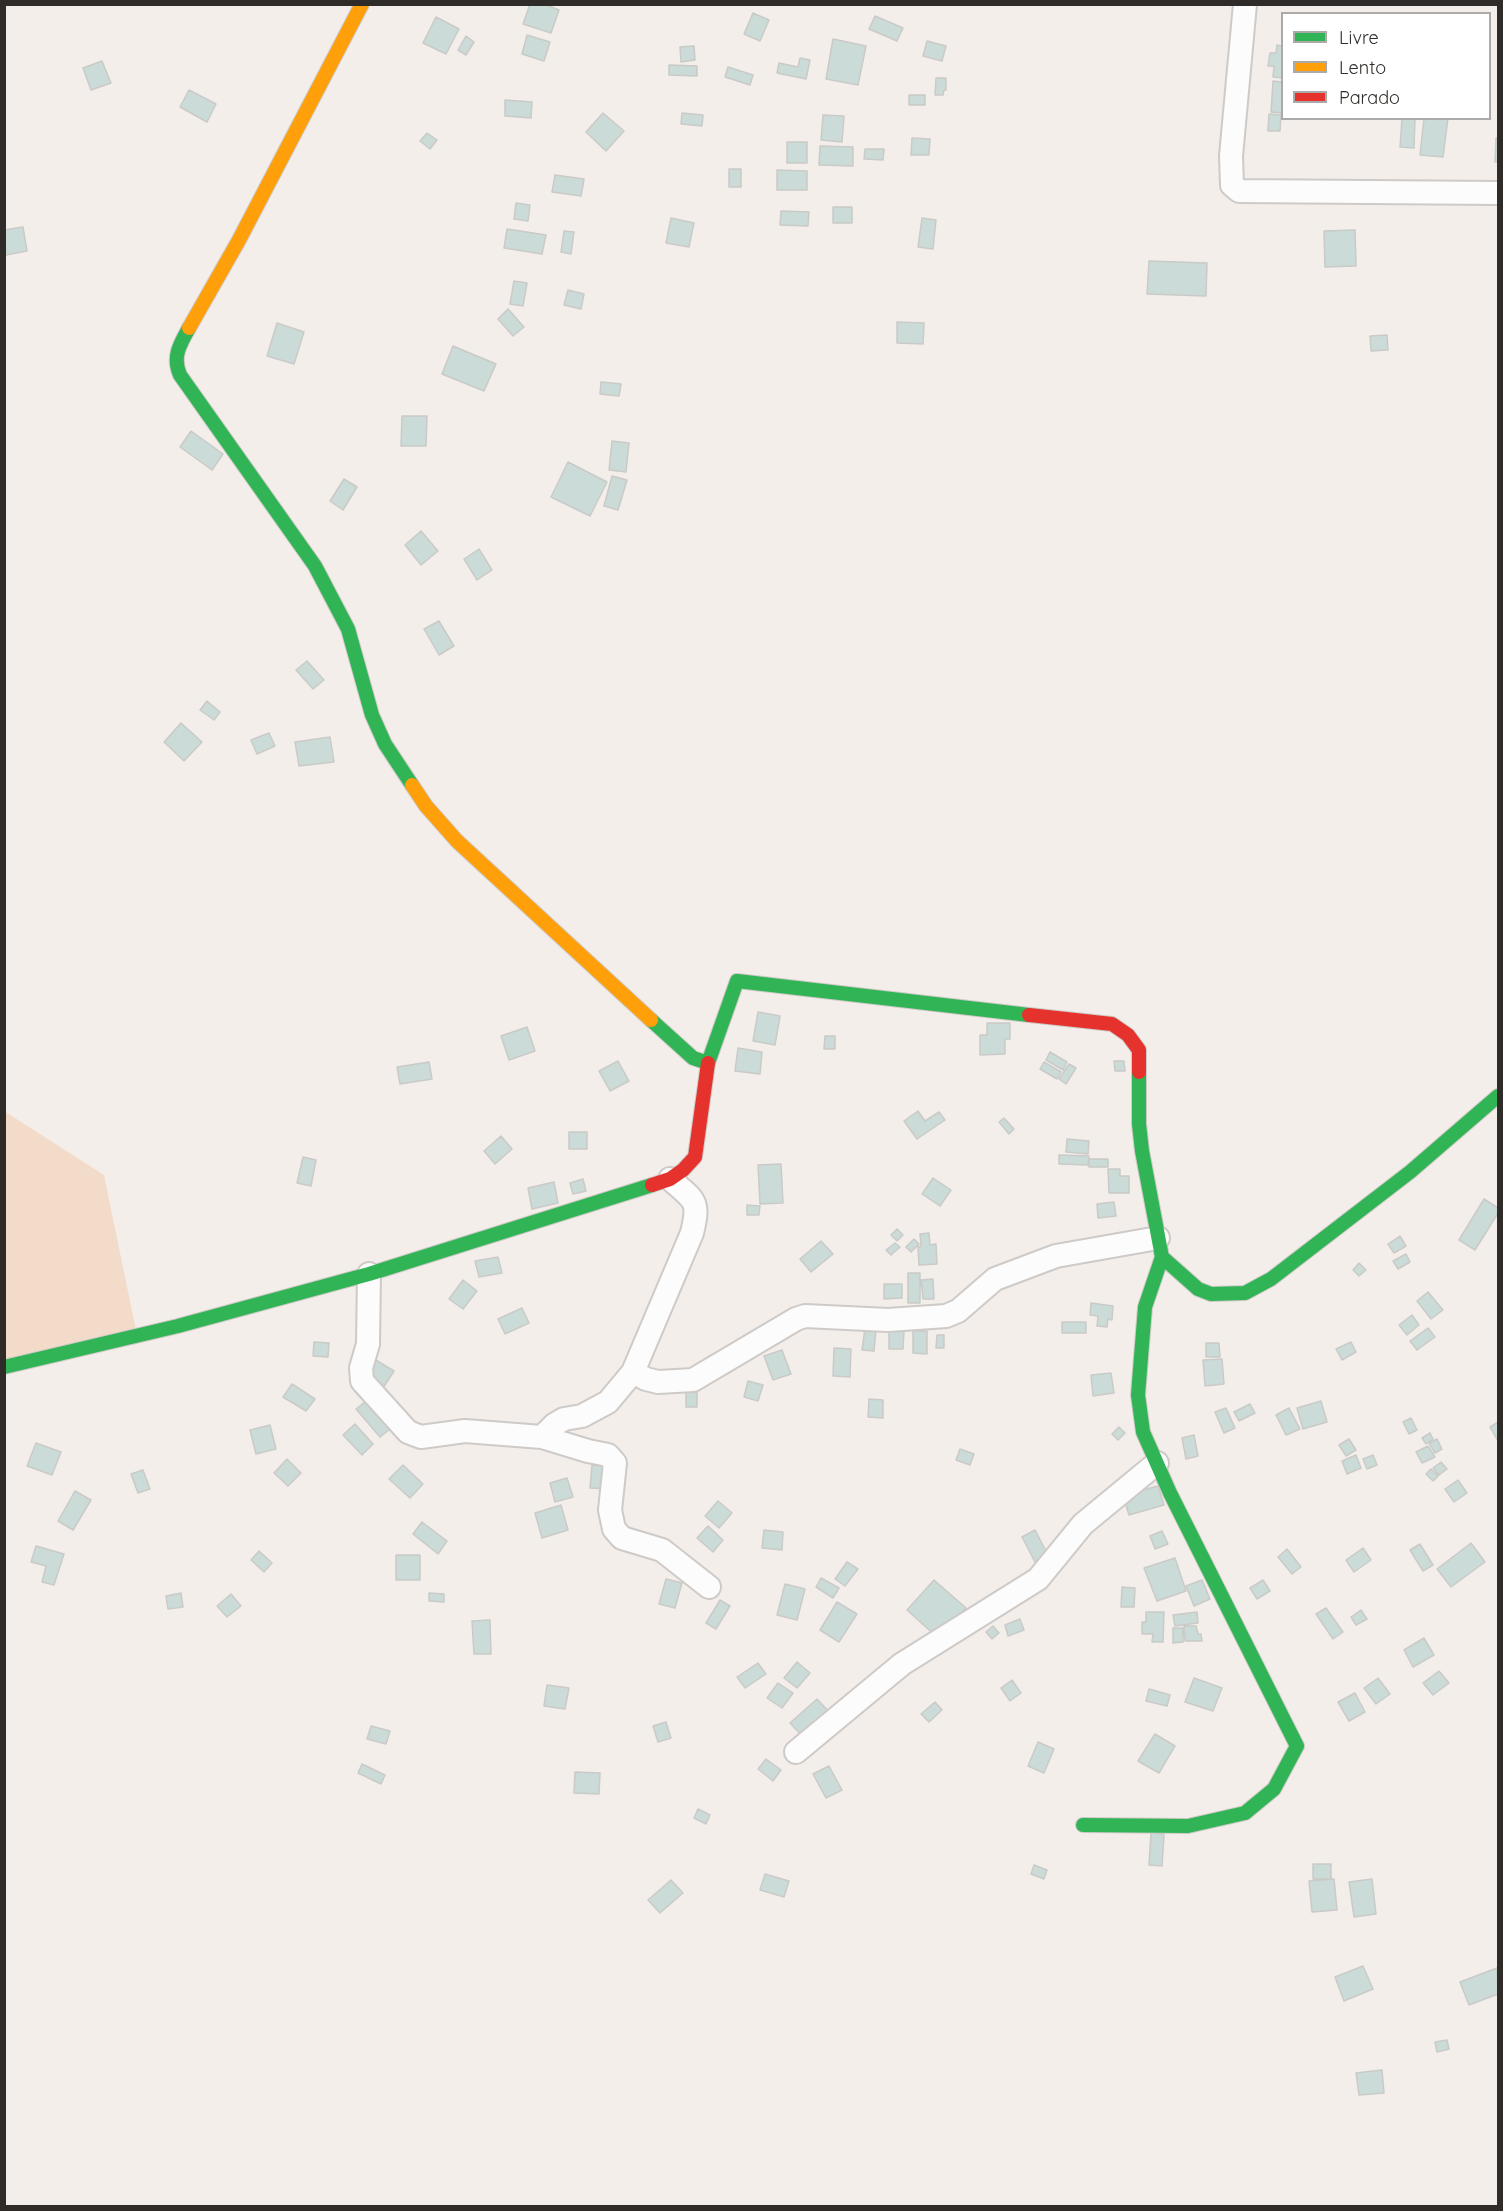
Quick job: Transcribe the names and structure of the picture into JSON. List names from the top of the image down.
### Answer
{
  "legend": ["Livre", "Lento", "Parado"]
}
